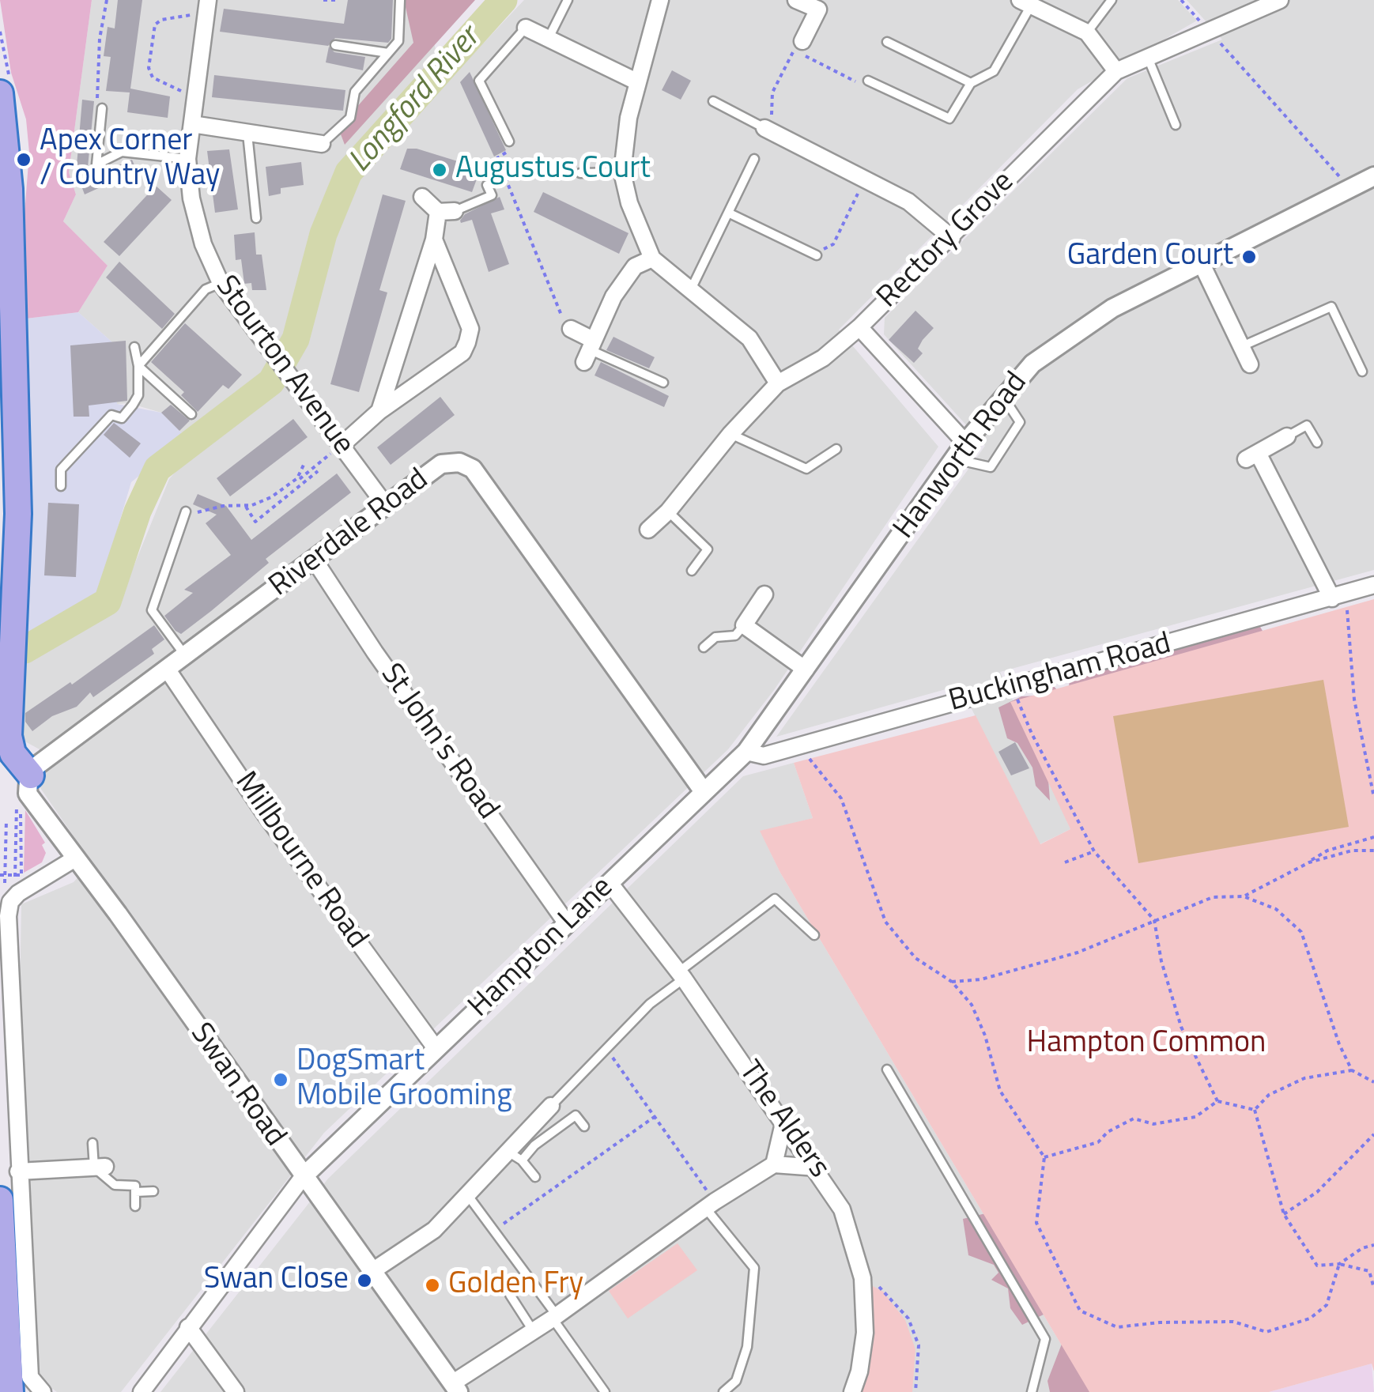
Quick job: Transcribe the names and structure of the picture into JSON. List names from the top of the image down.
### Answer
{
  "streets": {
    "street": [
      "Rectory Grove",
      "Stourton Avenue",
      "Hanworth Road",
      "Riverdale Road",
      "Buckingham Road",
      "St John's Road",
      "Millbourne Road",
      "Hampton Lane",
      "Swan Road",
      "The Alders"
    ]
  },
  "crossings": [
    ["Stourton Avenue", "Riverdale Road"],
    ["Hanworth Road", "Buckingham Road"],
    ["Hanworth Road", "Hampton Lane"],
    ["Riverdale Road", "St John's Road"],
    ["Riverdale Road", "Millbourne Road"],
    ["Riverdale Road", "Hampton Lane"],
    ["Riverdale Road", "Swan Road"],
    ["Buckingham Road", "Hampton Lane"],
    ["St John's Road", "Hampton Lane"],
    ["Millbourne Road", "Hampton Lane"],
    ["Hampton Lane", "Swan Road"],
    ["Hampton Lane", "The Alders"]
  ],
  "water": ["Longford River"],
  "parks": ["Hampton Common"],
  "places": [
    "Apex Corner / Country Way",
    "Augustus Court",
    "Garden Court",
    "DogSmart Mobile Grooming",
    "Swan Close",
    "Golden Fry"
  ]
}
